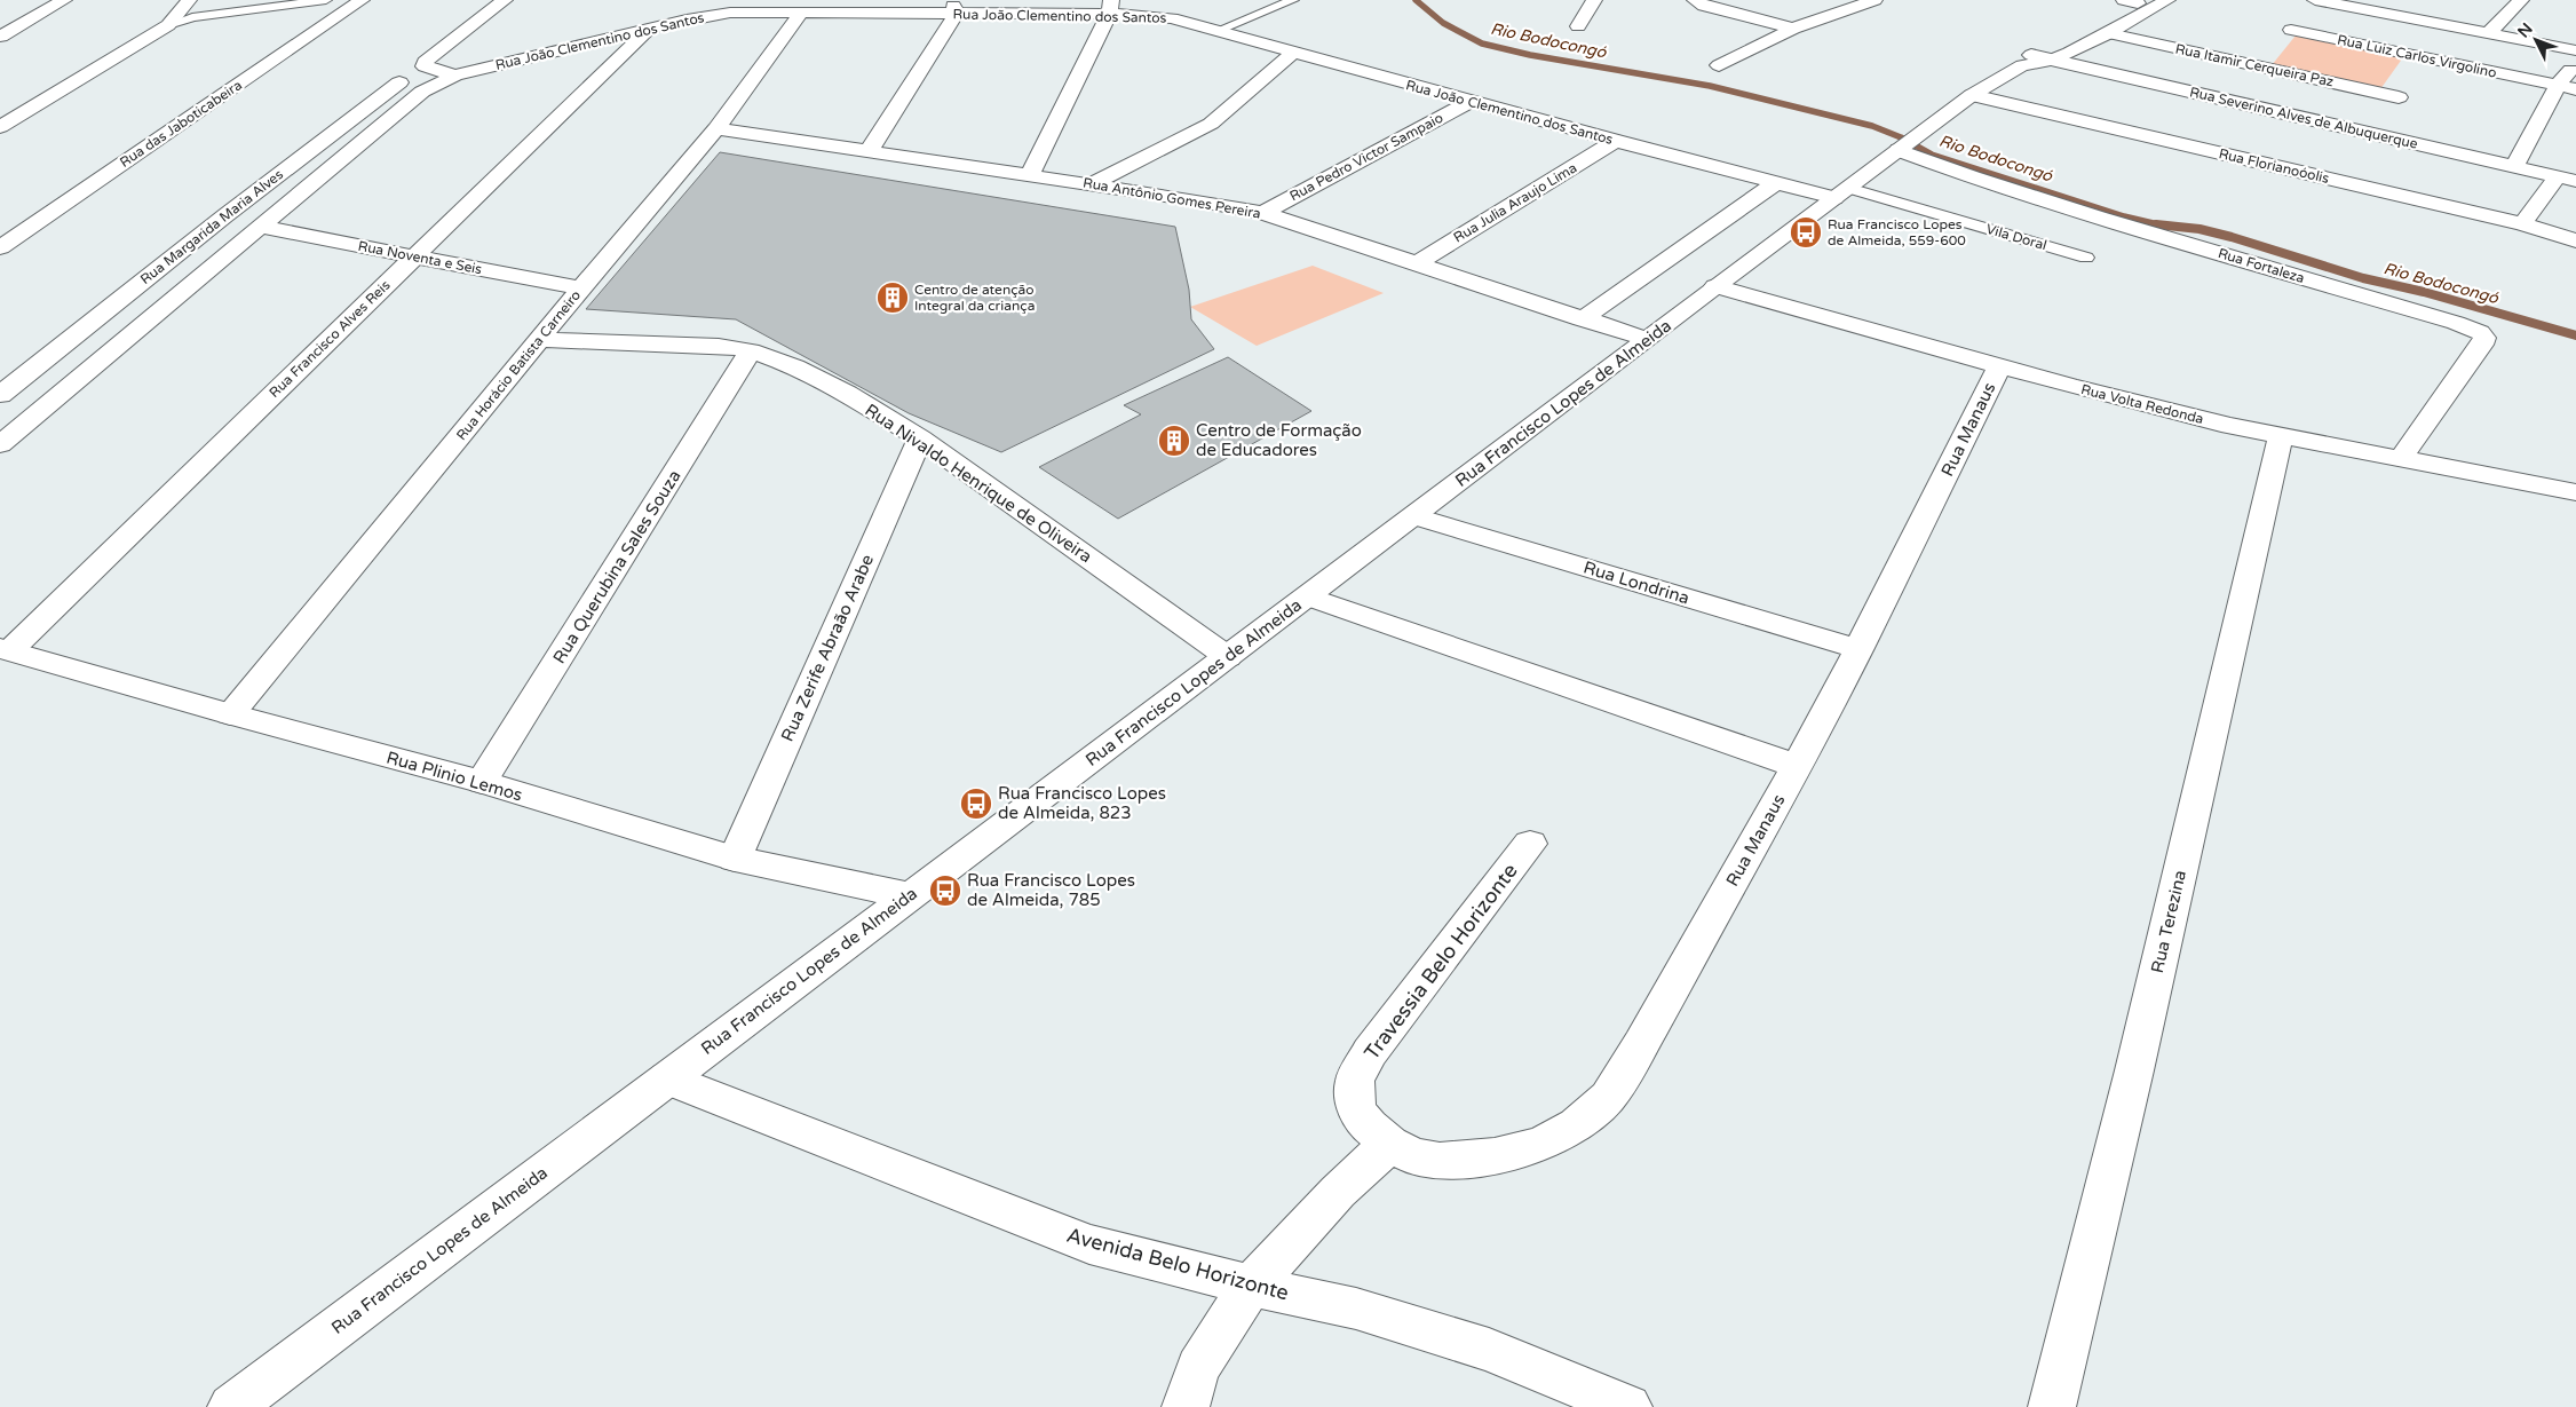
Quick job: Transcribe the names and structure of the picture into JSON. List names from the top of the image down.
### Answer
{
  "streets": {
    "street": [
      "Rua João Clementino dos Santos",
      "Rua Luiz Carlos Virgolino",
      "Rua Itamir Cerqueira Paz",
      "Rua Severino Alves de Albuquerque",
      "Rua das Jaboticabeira",
      "Rua Pedro Victor Sampaio",
      "Rua Florianoóolis",
      "Rua Antônio Gomes Pereira",
      "Rua Julia Araujo Lima",
      "Rua Margarida Maria Alves",
      "Rua Noventa e Seis",
      "Rua Fortaleza",
      "Rua Francisco Alves Reis",
      "Rua Horácio Batista Carneiro",
      "Rua Francisco Lopes de Almeida",
      "Rua Volta Redonda",
      "Rua Manaus",
      "Rua Nivaldo Henrique de Oliveira",
      "Rua Querubina Sales Souza",
      "Rua Londrina",
      "Rua Zerife Abraão Arabe",
      "Rua Plinio Lemos",
      "Rua Terezina",
      "Travessia Belo Horizonte",
      "Avenida Belo Horizonte"
    ],
    "lane": ["Vila Doral"]
  },
  "crossings": [
    ["Rua João Clementino dos Santos", "Rua Pedro Victor Sampaio"],
    ["Rua João Clementino dos Santos", "Rua Julia Araujo Lima"],
    ["Rua João Clementino dos Santos", "Rua Margarida Maria Alves"],
    ["Rua João Clementino dos Santos", "Vila Doral"],
    ["Rua João Clementino dos Santos", "Rua Francisco Alves Reis"],
    ["Rua João Clementino dos Santos", "Rua Horácio Batista Carneiro"],
    ["Rua João Clementino dos Santos", "Rua Francisco Lopes de Almeida"],
    ["Rua Severino Alves de Albuquerque", "Rua Francisco Lopes de Almeida"],
    ["Rua Pedro Victor Sampaio", "Rua Antônio Gomes Pereira"],
    ["Rua Florianoóolis", "Rua Francisco Lopes de Almeida"],
    ["Rua Antônio Gomes Pereira", "Rua Julia Araujo Lima"],
    ["Rua Antônio Gomes Pereira", "Rua Horácio Batista Carneiro"],
    ["Rua Antônio Gomes Pereira", "Rua Francisco Lopes de Almeida"],
    ["Rua Margarida Maria Alves", "Rua Noventa e Seis"],
    ["Vila Doral", "Rua Francisco Lopes de Almeida"],
    ["Rua Noventa e Seis", "Rua Francisco Alves Reis"],
    ["Rua Noventa e Seis", "Rua Horácio Batista Carneiro"],
    ["Rua Fortaleza", "Rua Francisco Lopes de Almeida"],
    ["Rua Fortaleza", "Rua Volta Redonda"],
    ["Rua Francisco Alves Reis", "Rua Plinio Lemos"],
    ["Rua Horácio Batista Carneiro", "Rua Nivaldo Henrique de Oliveira"],
    ["Rua Horácio Batista Carneiro", "Rua Plinio Lemos"],
    ["Rua Francisco Lopes de Almeida", "Rua Volta Redonda"],
    ["Rua Francisco Lopes de Almeida", "Rua Nivaldo Henrique de Oliveira"],
    ["Rua Francisco Lopes de Almeida", "Rua Londrina"],
    ["Rua Francisco Lopes de Almeida", "Rua Plinio Lemos"],
    ["Rua Francisco Lopes de Almeida", "Avenida Belo Horizonte"],
    ["Rua Volta Redonda", "Rua Manaus"],
    ["Rua Volta Redonda", "Rua Terezina"],
    ["Rua Manaus", "Rua Londrina"],
    ["Rua Manaus", "Travessia Belo Horizonte"],
    ["Rua Nivaldo Henrique de Oliveira", "Rua Querubina Sales Souza"],
    ["Rua Nivaldo Henrique de Oliveira", "Rua Zerife Abraão Arabe"],
    ["Rua Querubina Sales Souza", "Rua Plinio Lemos"],
    ["Rua Zerife Abraão Arabe", "Rua Plinio Lemos"]
  ],
  "water": ["Rio Bodocongó"],
  "places": {
    "bus stop": ["Rua Francisco Lopes de Almeida, 559-600", "Rua Francisco Lopes de Almeida, 823", "Rua Francisco Lopes de Almeida, 785"],
    "building": ["Centro de atenção Integral da criança", "Centro de Formação de Educadores"]
  },
  "north": "top left"
}
